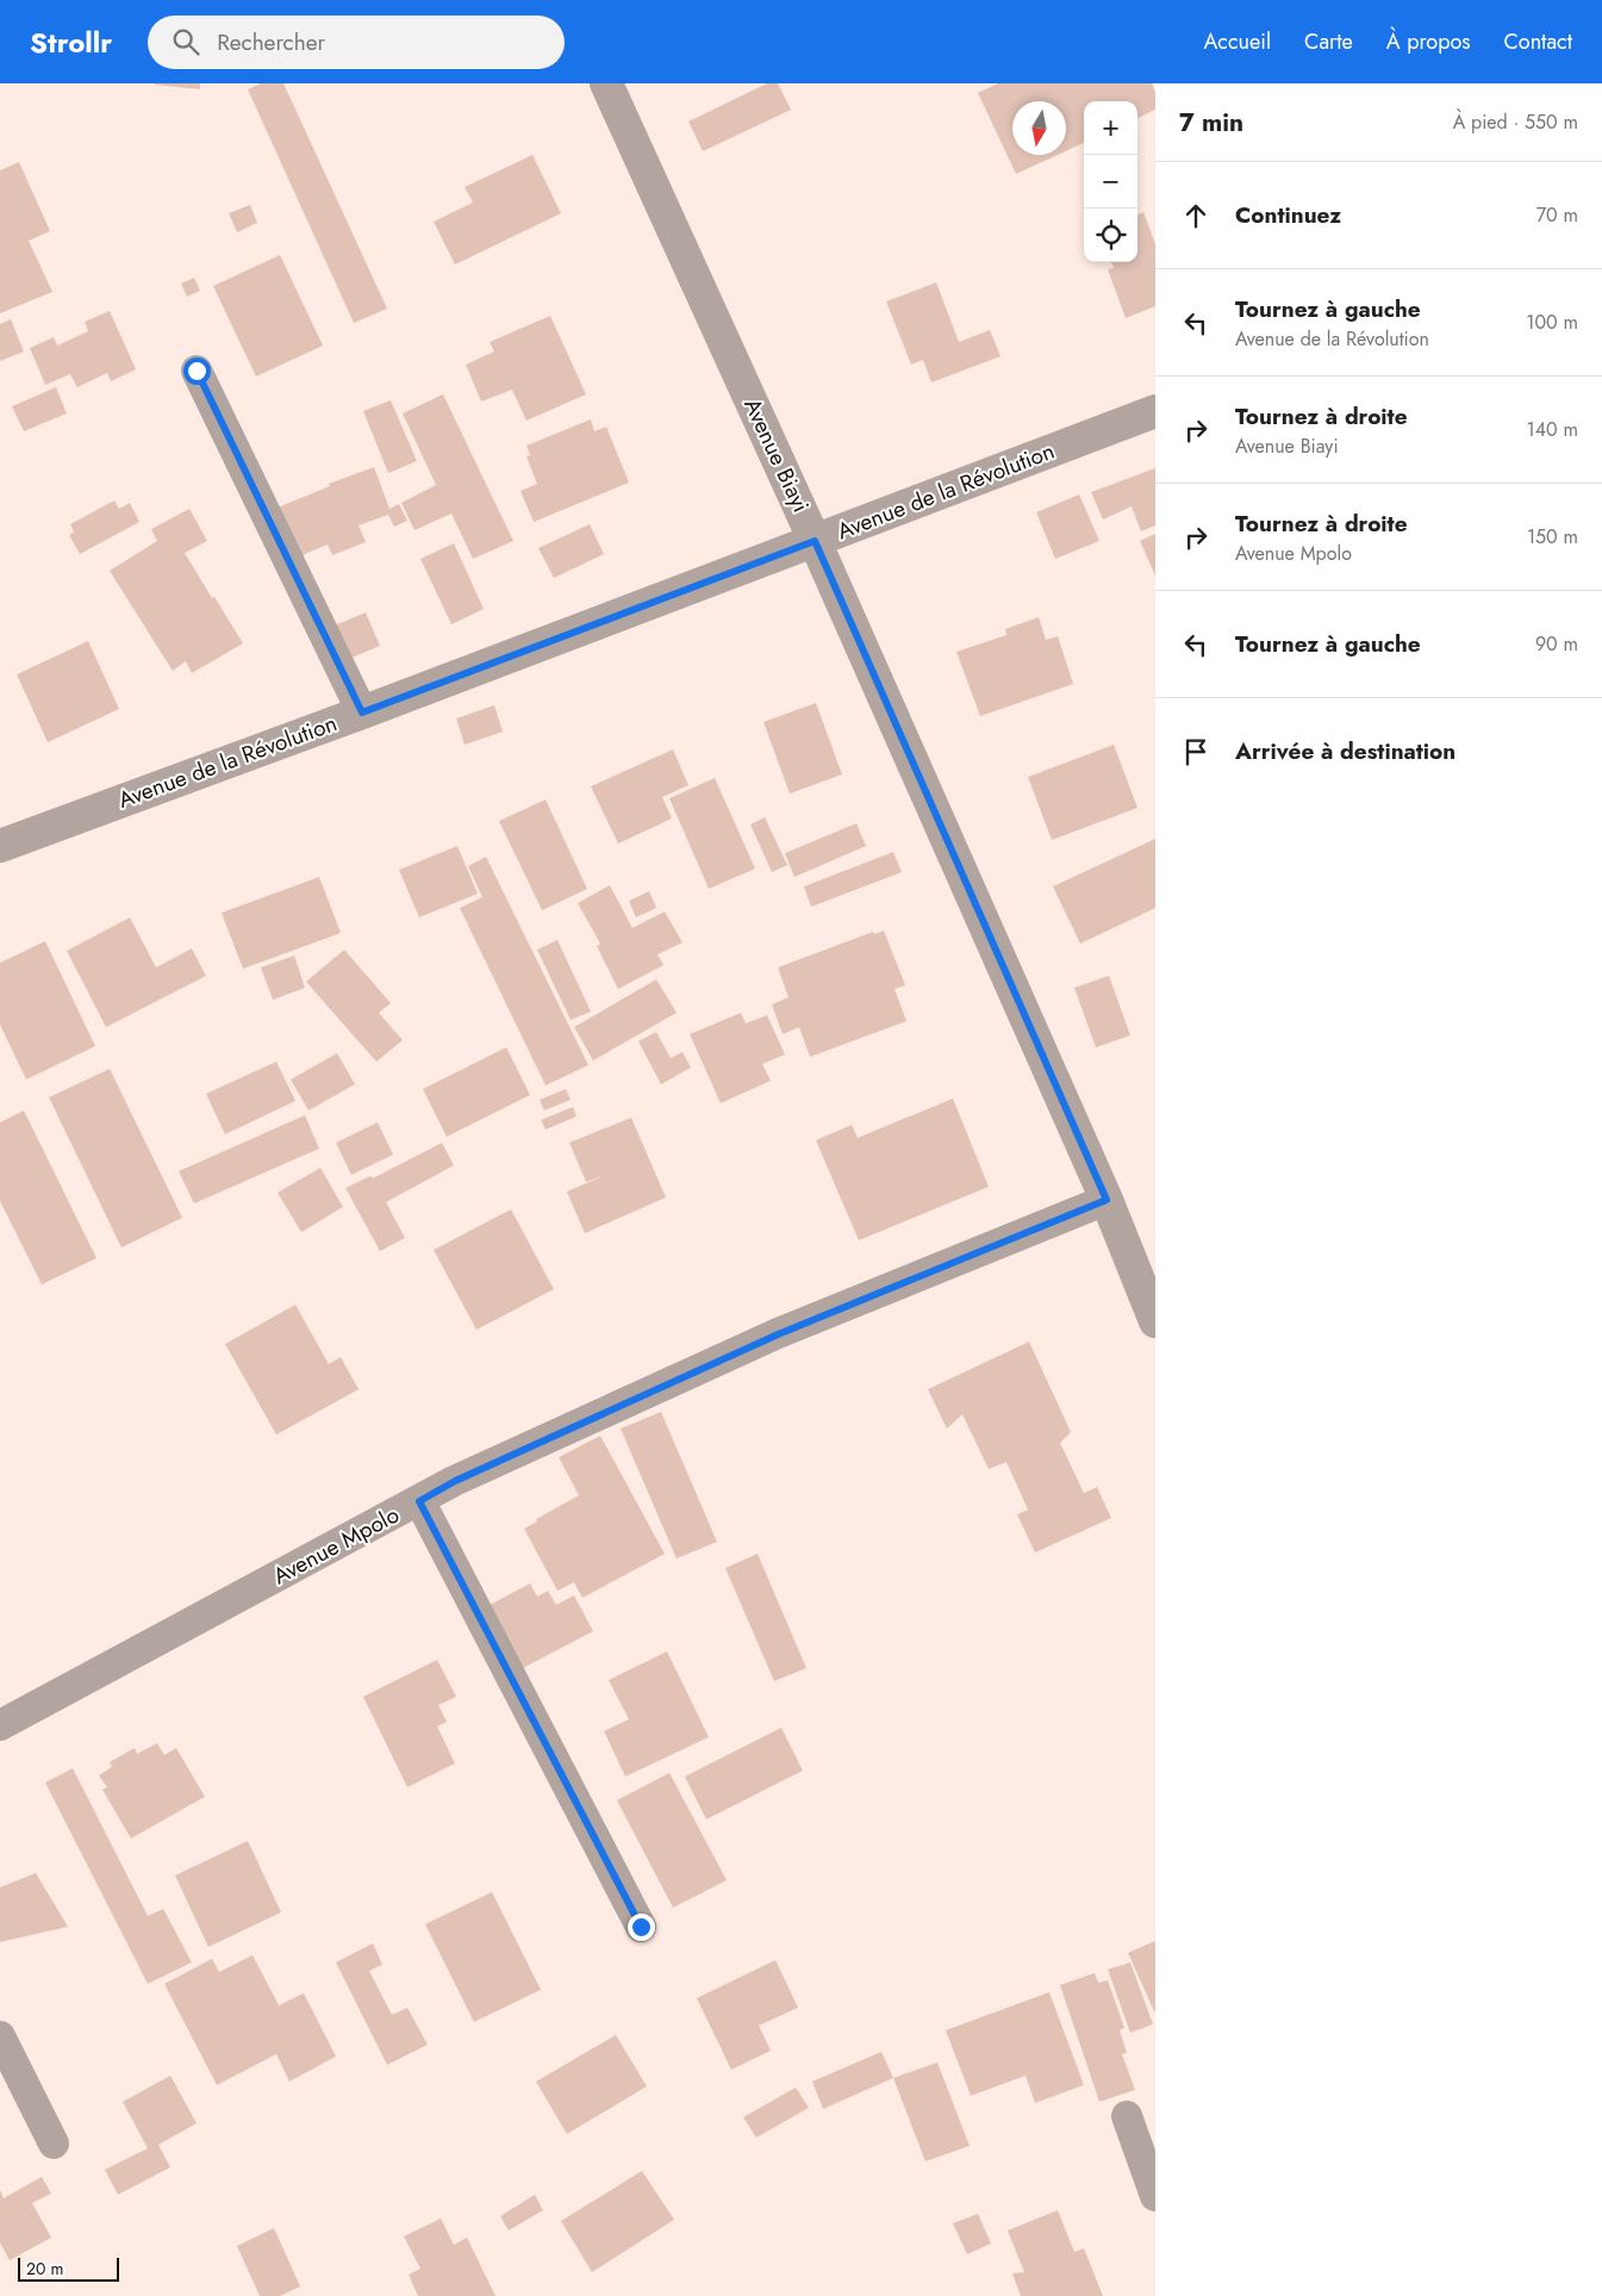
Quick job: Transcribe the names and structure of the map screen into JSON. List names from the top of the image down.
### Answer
{
  "streets": {
    "street": ["Avenue Biayi", "Avenue de la Révolution", "Avenue Mpolo"]
  },
  "crossings": [
    ["Avenue Biayi", "Avenue de la Révolution"],
    ["Avenue Biayi", "Avenue Mpolo"]
  ],
  "scale_bar": "20 m",
  "north": "bottom",
  "page": {
    "header": "Strollr",
    "search": "Rechercher",
    "nav": [
      "Accueil",
      "Carte",
      "À propos",
      "Contact"
    ],
    "heading": ["7 min", "À pied · 550 m"],
    "map_buttons": ["+", "−"],
    "list": [
      ["Continuez", "70 m"],
      ["Tournez à gauche", "Avenue de la Révolution", "100 m"],
      ["Tournez à droite", "Avenue Biayi", "140 m"],
      ["Tournez à droite", "Avenue Mpolo", "150 m"],
      ["Tournez à gauche", "90 m"],
      "Arrivée à destination"
    ],
    "scale": "20 m"
  }
}
